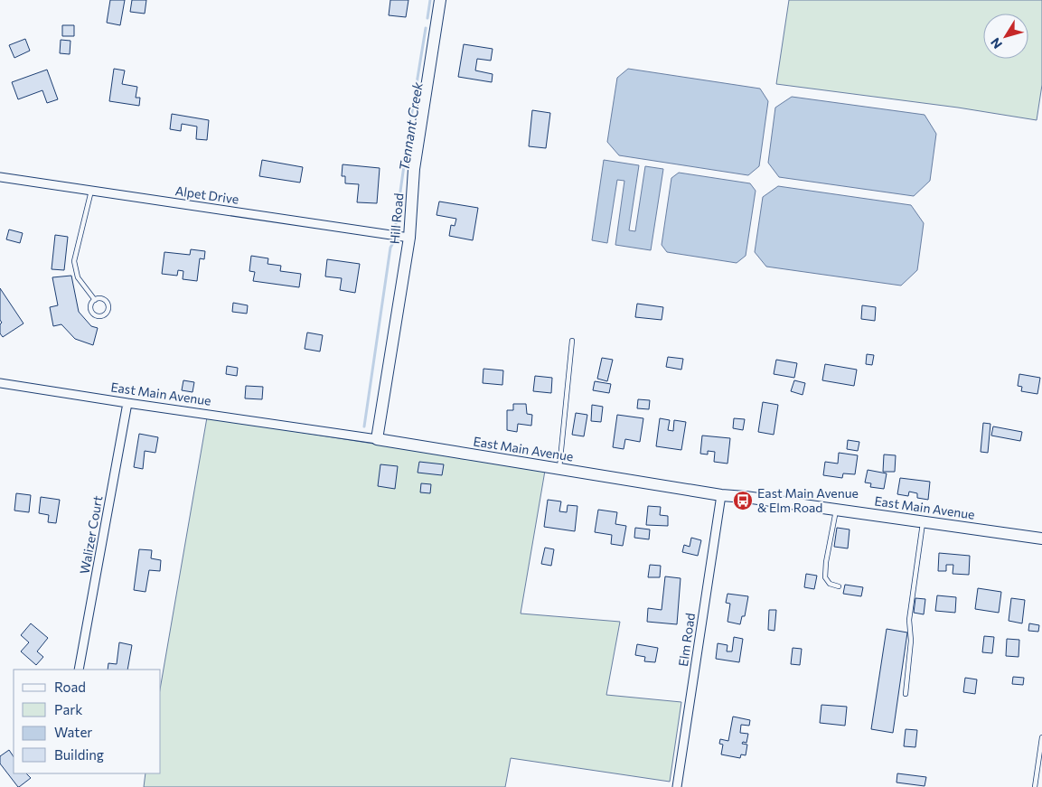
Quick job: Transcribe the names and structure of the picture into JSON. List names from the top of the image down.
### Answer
{
  "streets": {
    "street": [
      "Alpet Drive",
      "Hill Road",
      "East Main Avenue",
      "Walizer Court",
      "Elm Road"
    ]
  },
  "crossings": [
    ["Alpet Drive", "Hill Road"],
    ["Hill Road", "East Main Avenue"],
    ["East Main Avenue", "Walizer Court"],
    ["East Main Avenue", "Elm Road"]
  ],
  "water": ["Tennant Creek"],
  "places": {
    "bus stop": ["East Main Avenue & Elm Road"]
  },
  "legend": [
    "Road",
    "Park",
    "Water",
    "Building"
  ],
  "north": "bottom left"
}
